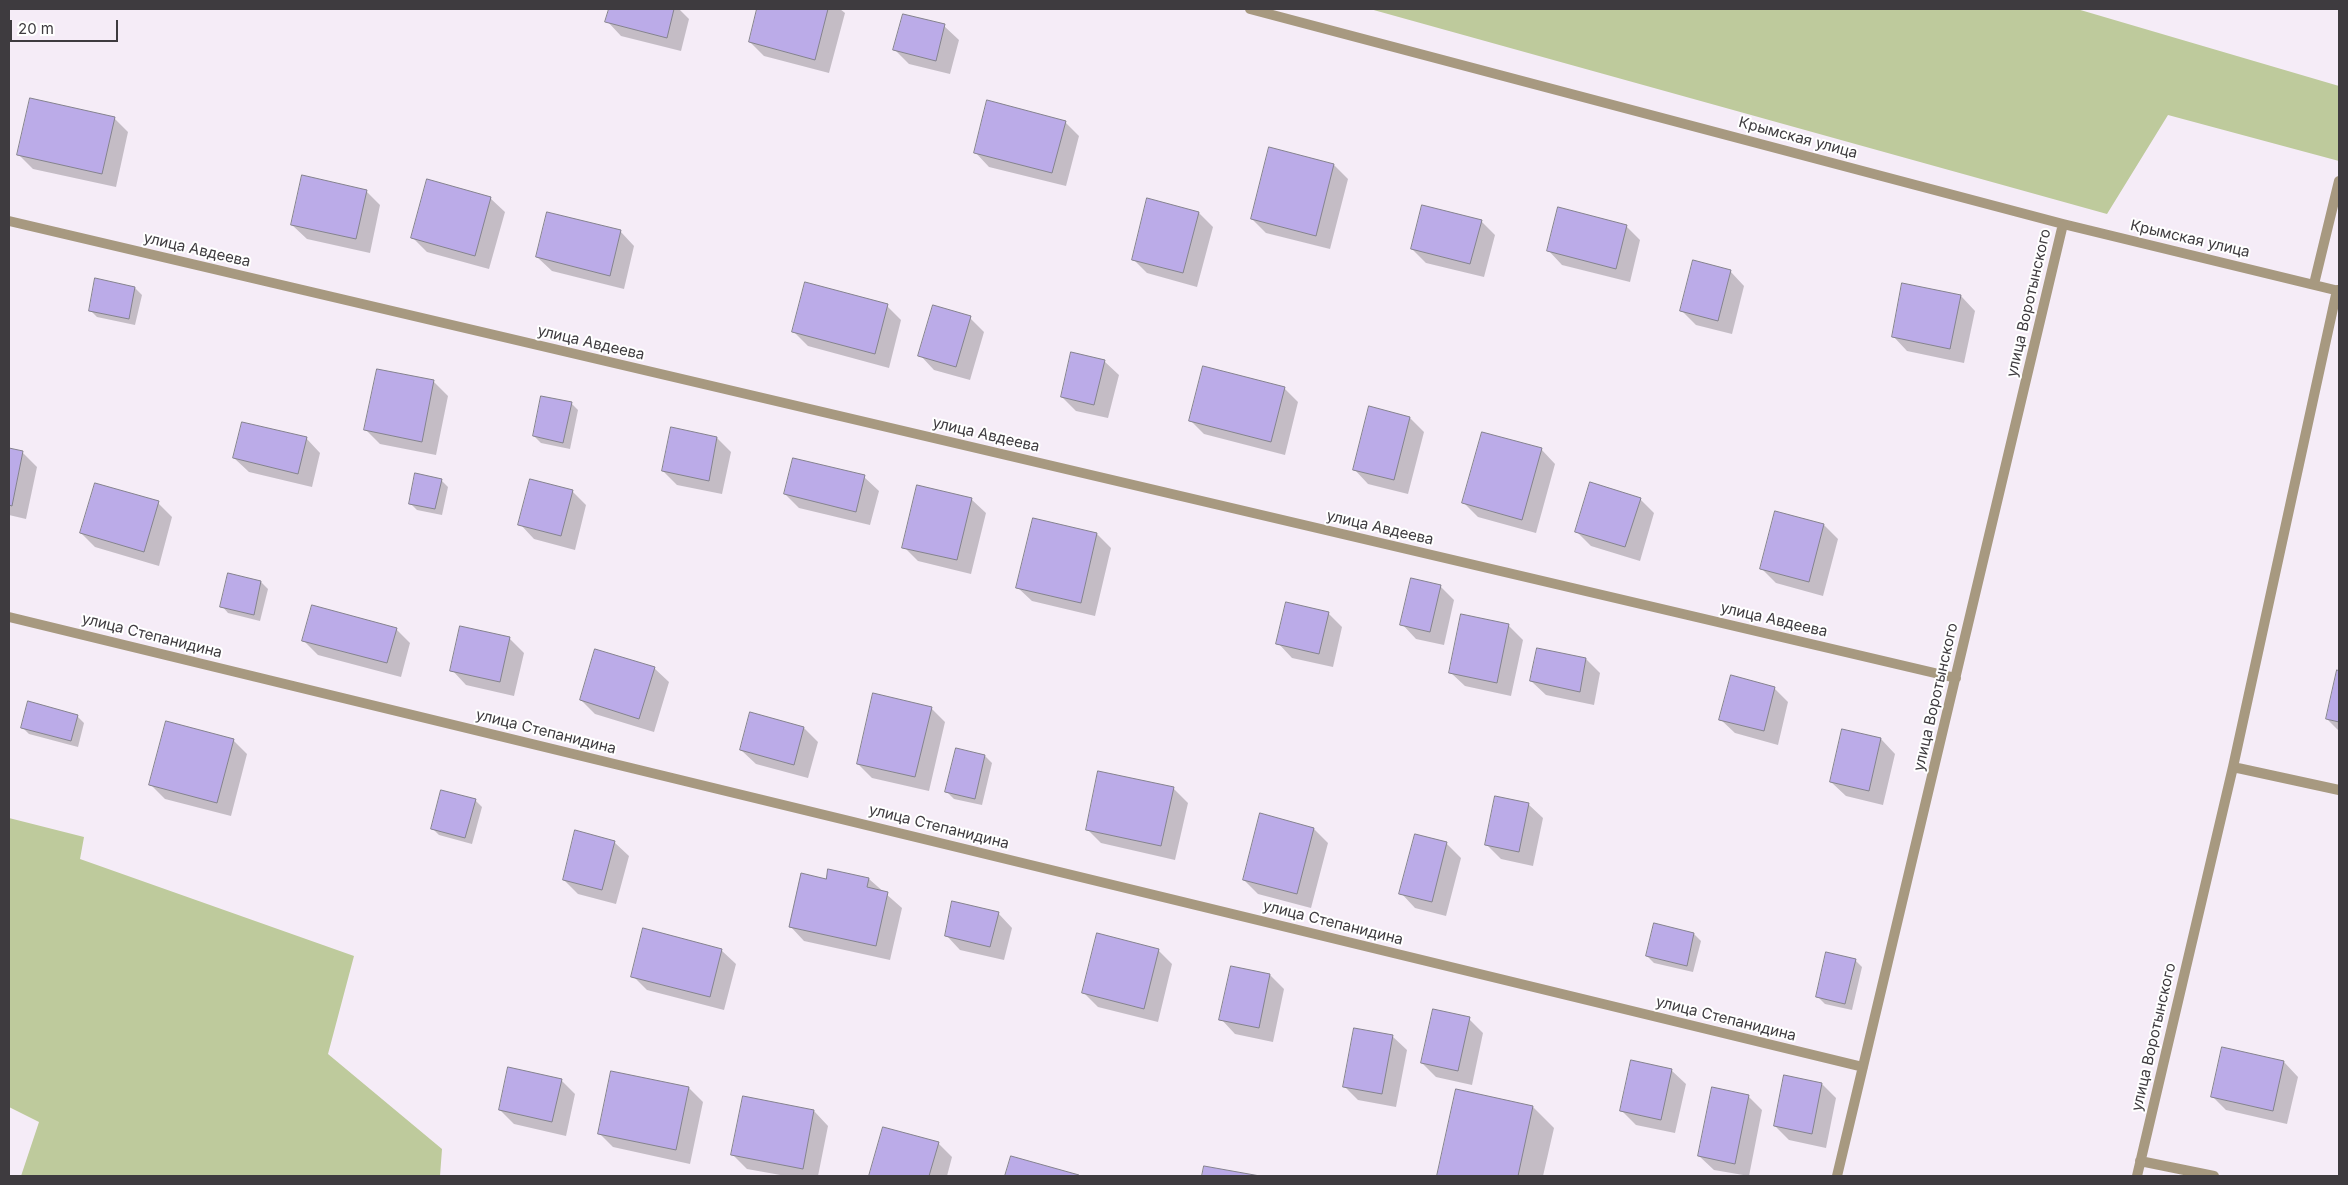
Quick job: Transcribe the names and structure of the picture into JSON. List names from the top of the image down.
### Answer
{
  "streets": {
    "street": [
      "Крымская улица",
      "улица Авдеева",
      "улица Воротынского",
      "улица Степанидина"
    ]
  },
  "crossings": [
    ["Крымская улица", "улица Воротынского"],
    ["улица Авдеева", "улица Воротынского"],
    ["улица Воротынского", "улица Степанидина"]
  ],
  "scale_bar": "20 m"
}
